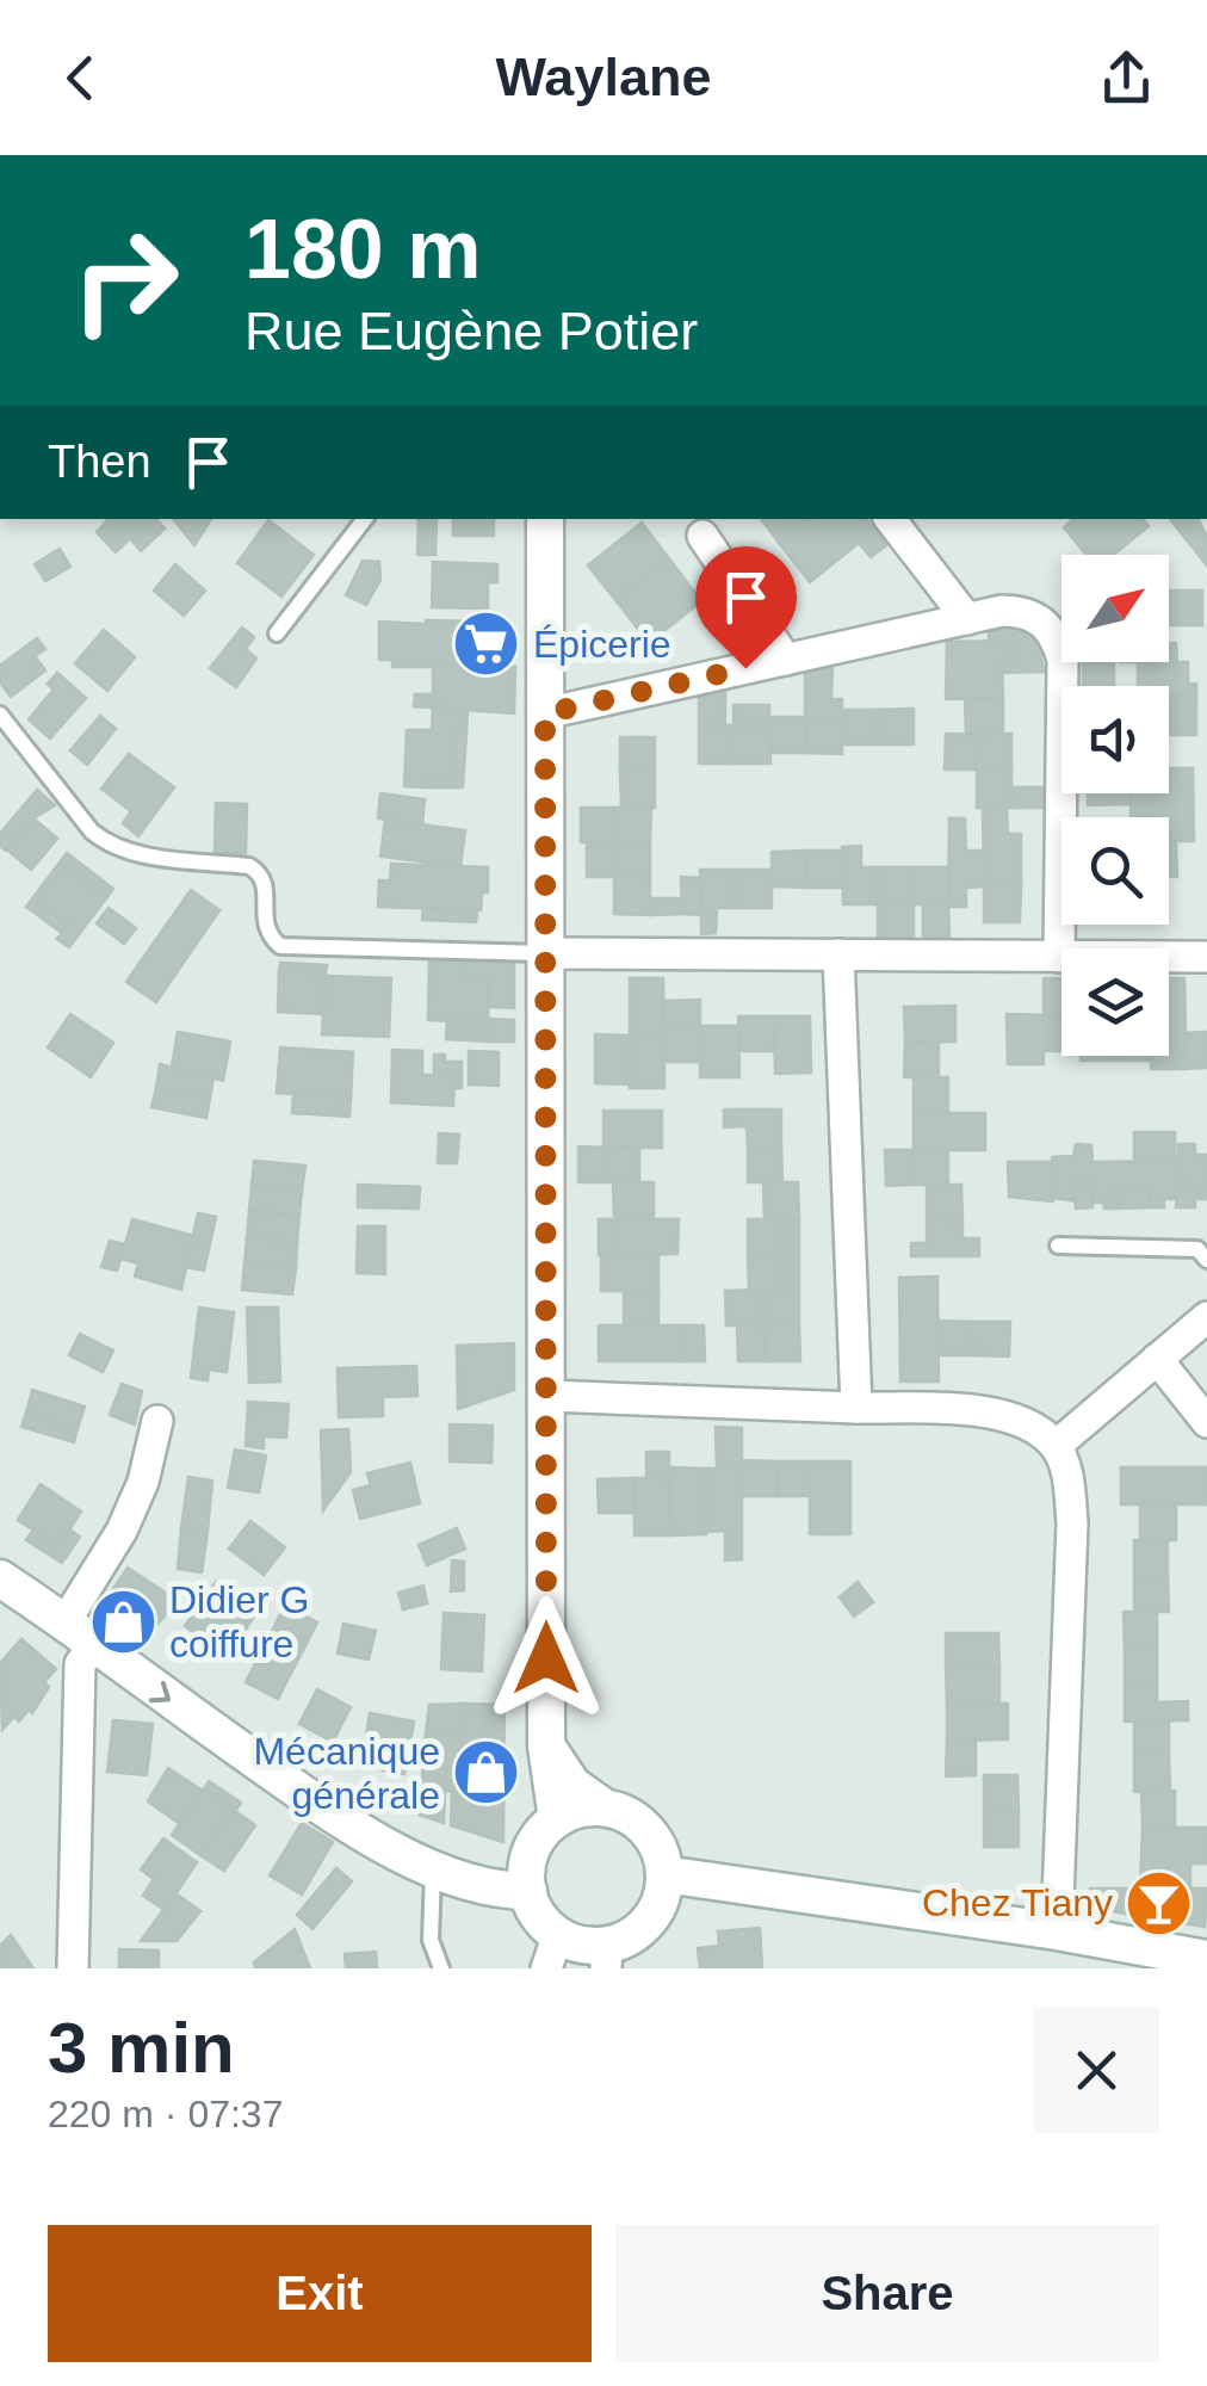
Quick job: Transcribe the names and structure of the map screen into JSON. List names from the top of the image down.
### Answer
{
  "places": {
    "supermarket": ["Épicerie"],
    "shop": ["Didier G coiffure", "Mécanique générale"],
    "bar": ["Chez Tiany"]
  },
  "north": "top right",
  "page": {
    "header": "Waylane",
    "turn": ["180 m", "Rue Eugène Potier"],
    "then": "Then",
    "heading": ["3 min", "220 m · 07:37"],
    "buttons": ["Exit", "Share"]
  }
}
